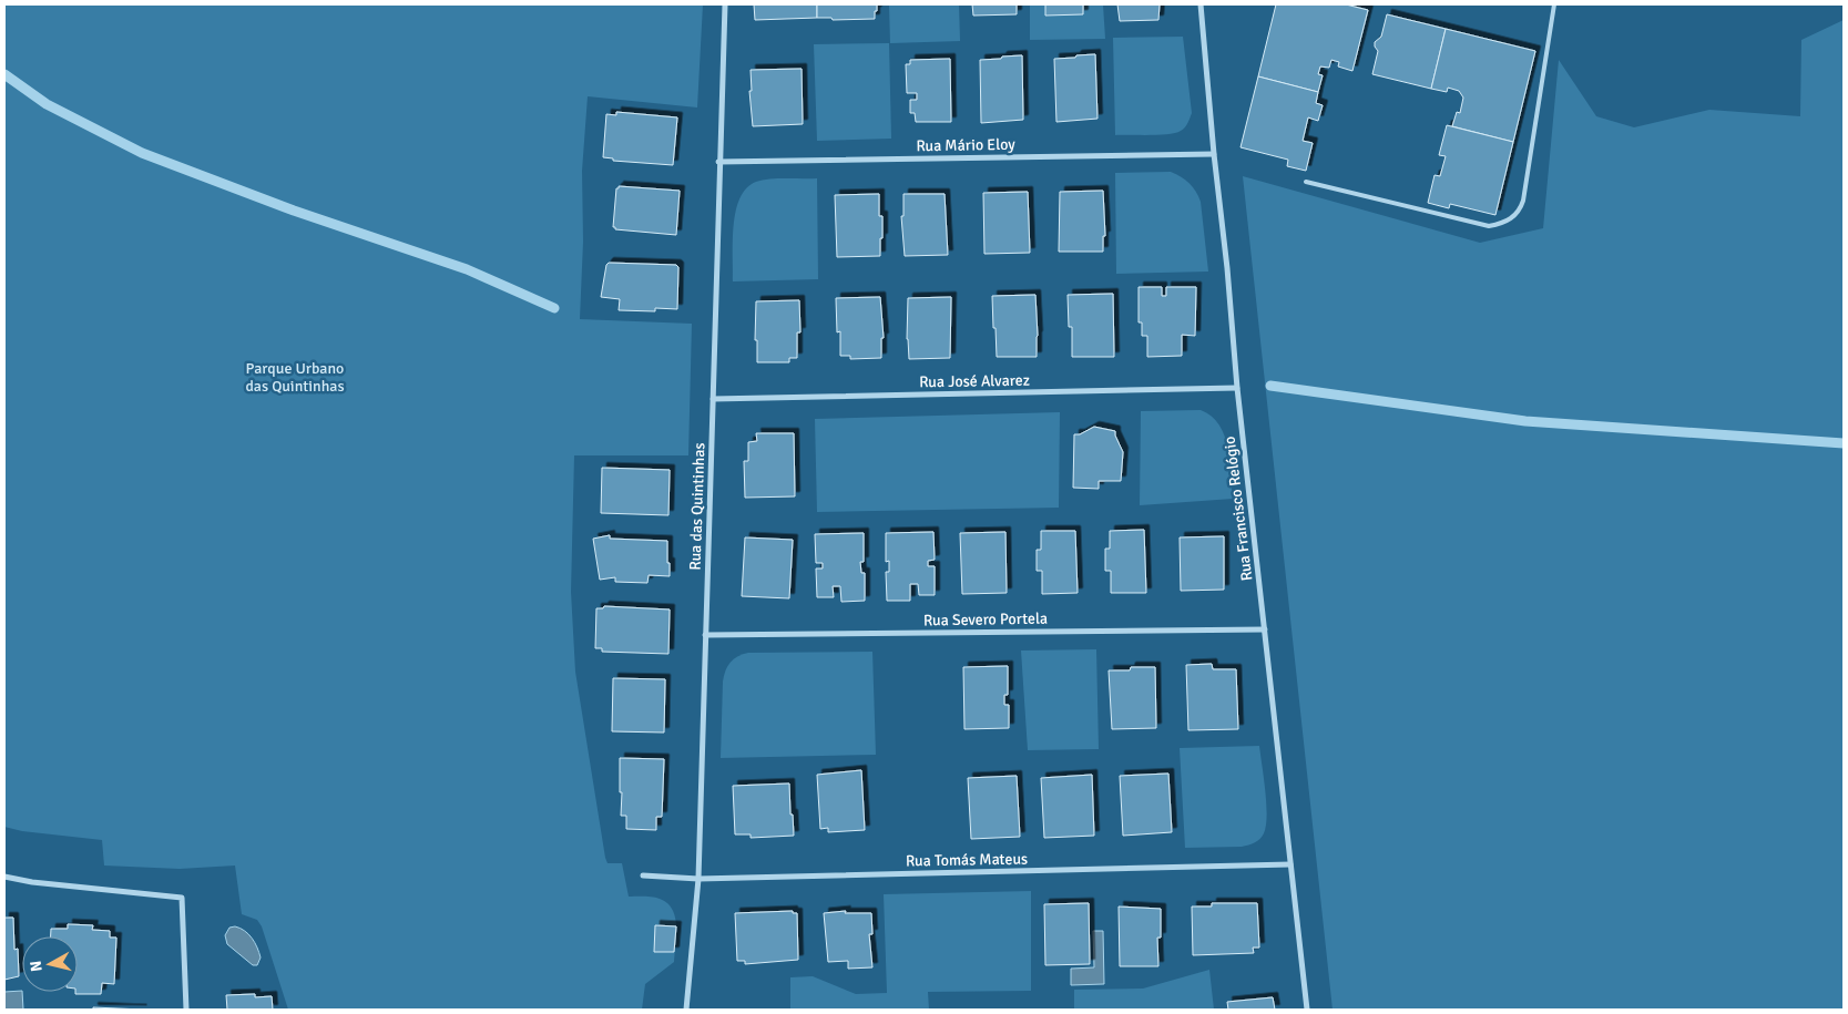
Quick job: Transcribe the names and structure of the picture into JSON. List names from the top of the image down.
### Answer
{
  "streets": {
    "street": [
      "Rua Mário Eloy",
      "Rua José Alvarez",
      "Rua das Quintinhas",
      "Rua Francisco Relógio",
      "Rua Severo Portela",
      "Rua Tomás Mateus"
    ]
  },
  "crossings": [
    ["Rua Mário Eloy", "Rua das Quintinhas"],
    ["Rua Mário Eloy", "Rua Francisco Relógio"],
    ["Rua José Alvarez", "Rua das Quintinhas"],
    ["Rua José Alvarez", "Rua Francisco Relógio"],
    ["Rua das Quintinhas", "Rua Severo Portela"],
    ["Rua das Quintinhas", "Rua Tomás Mateus"],
    ["Rua Francisco Relógio", "Rua Severo Portela"],
    ["Rua Francisco Relógio", "Rua Tomás Mateus"]
  ],
  "parks": ["Parque Urbano das Quintinhas"],
  "north": "left"
}
